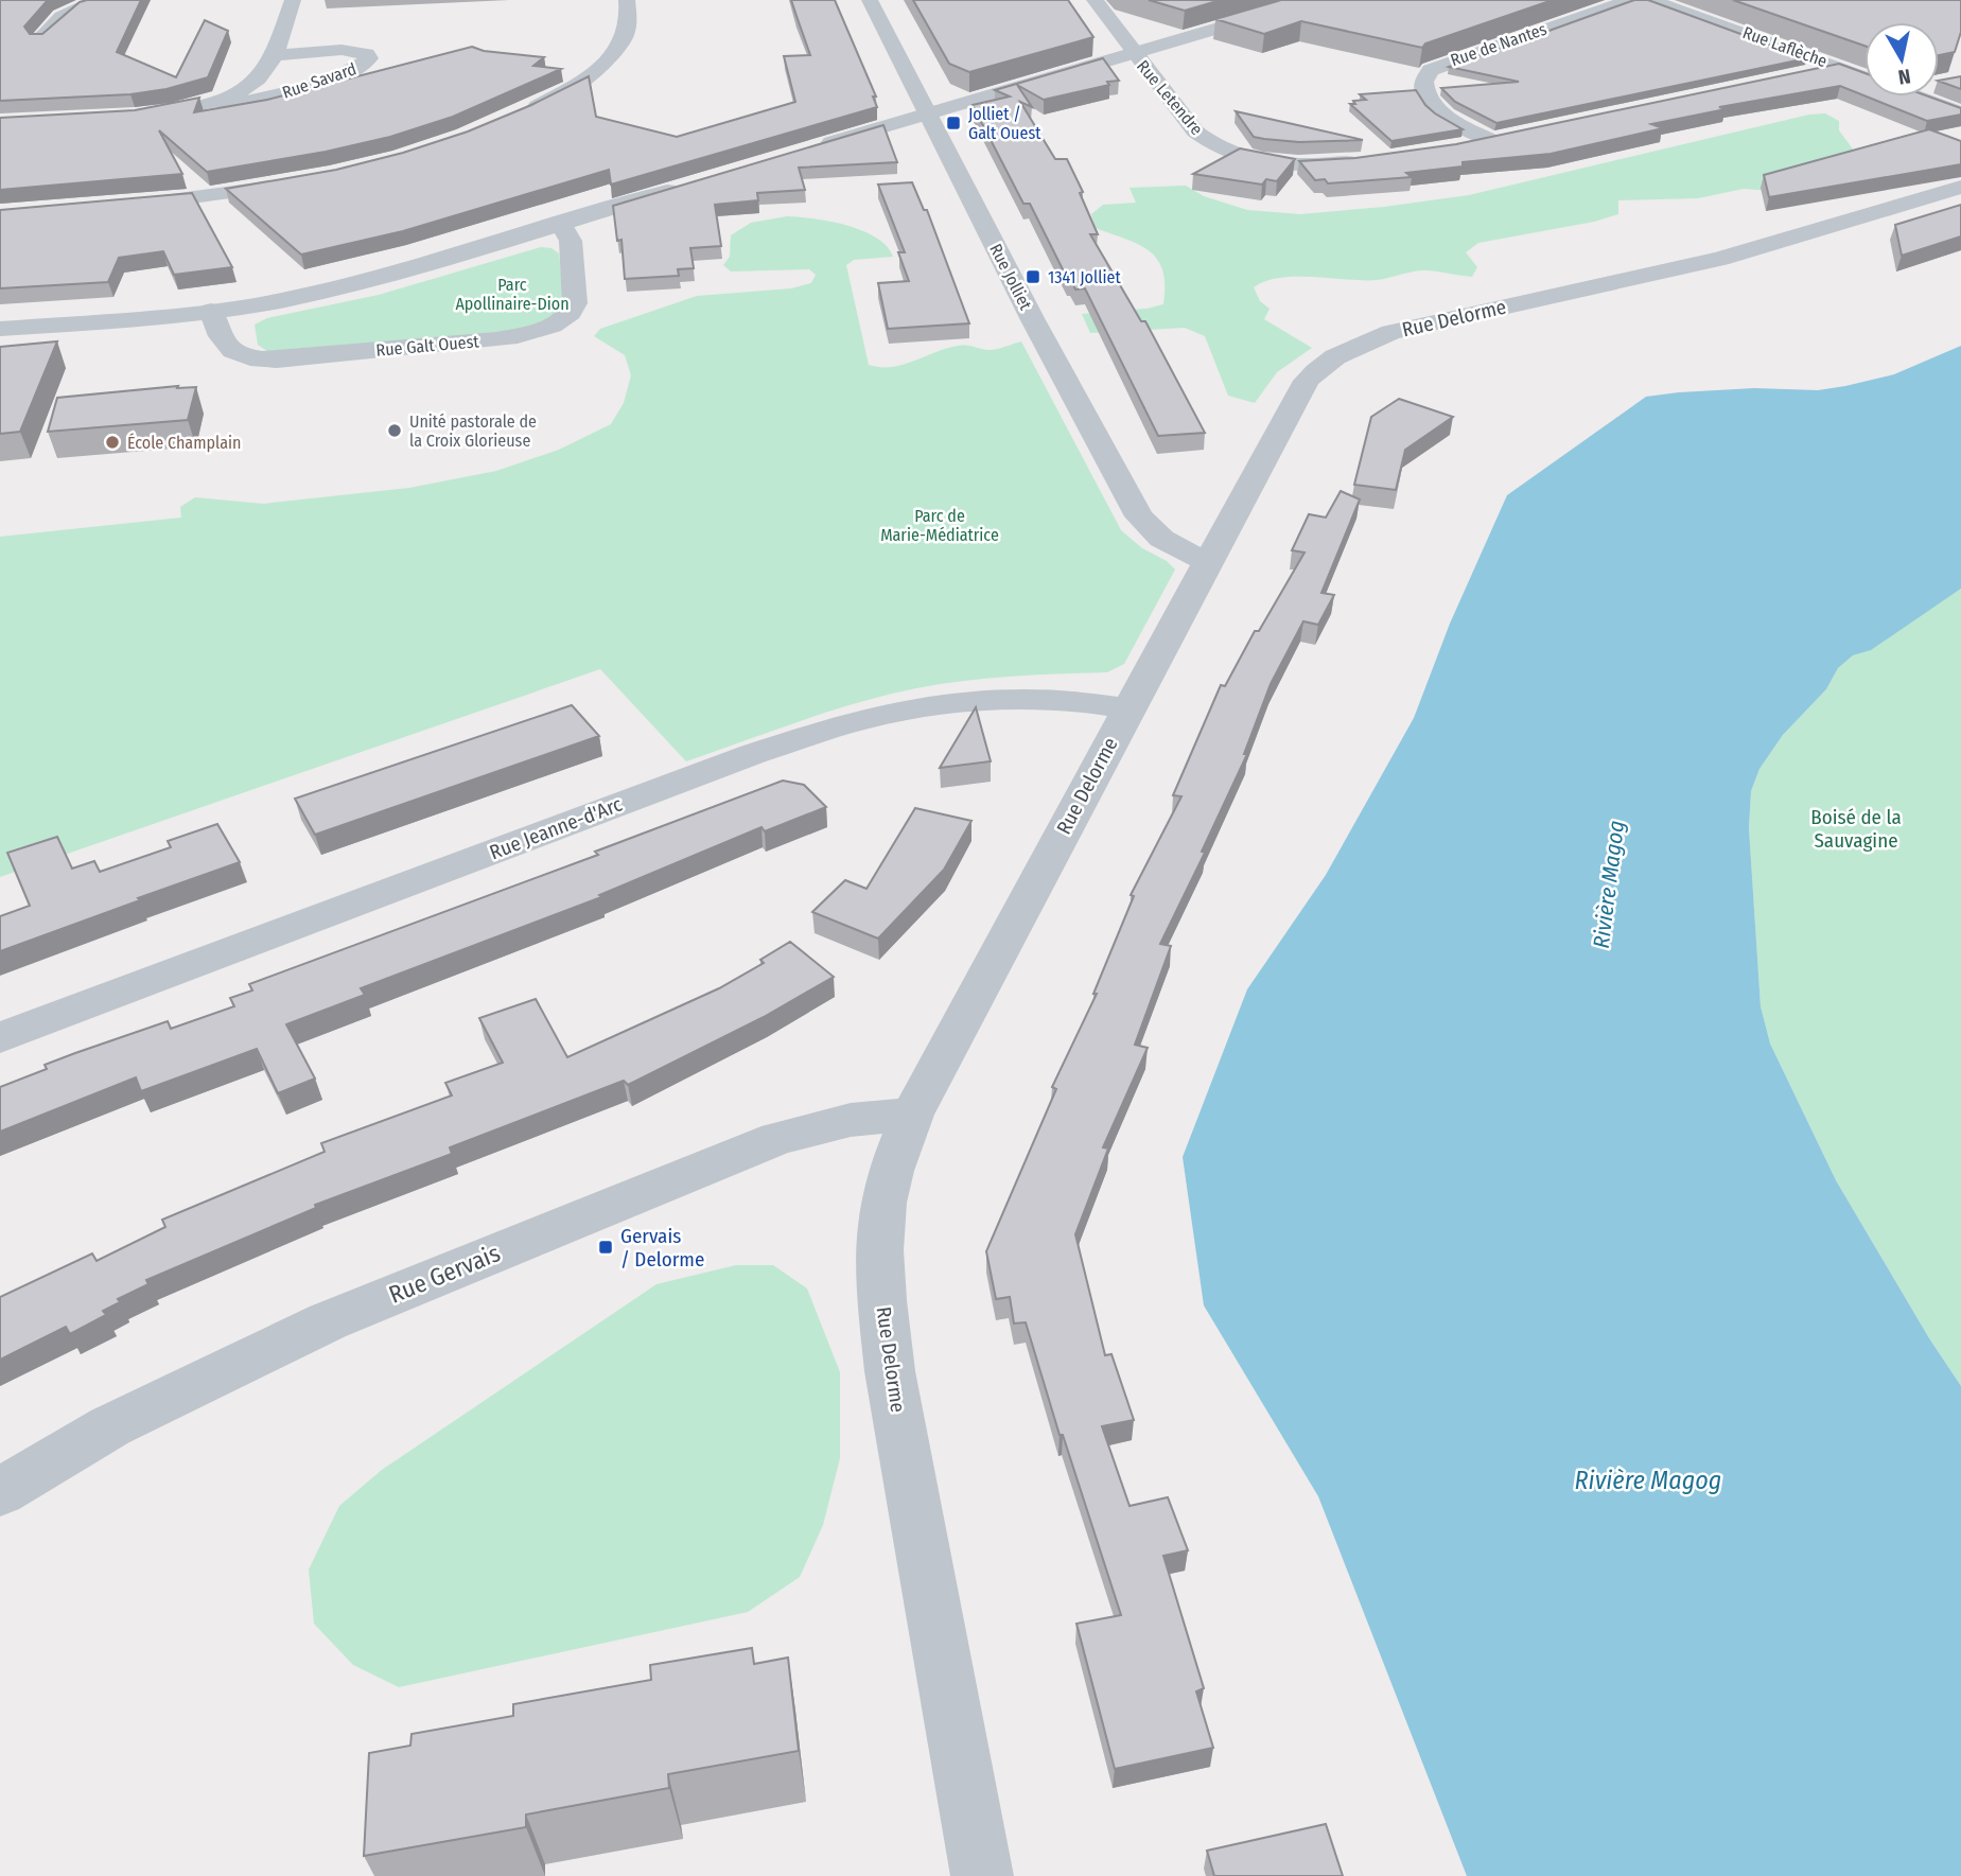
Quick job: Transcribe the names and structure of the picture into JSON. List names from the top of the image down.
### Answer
{
  "streets": {
    "street": [
      "Rue de Nantes",
      "Rue Laflèche",
      "Rue Savard",
      "Rue Letendre",
      "Rue Jolliet",
      "Rue Delorme",
      "Rue Galt Ouest",
      "Rue Jeanne-d'Arc",
      "Rue Gervais"
    ]
  },
  "crossings": [
    ["Rue Jolliet", "Rue Delorme"],
    ["Rue Delorme", "Rue Jeanne-d'Arc"],
    ["Rue Delorme", "Rue Gervais"]
  ],
  "water": ["Rivière Magog"],
  "parks": ["Parc Apollinaire-Dion", "Parc de Marie-Médiatrice", "Boisé de la Sauvagine"],
  "places": {
    "transit": ["Jolliet / Galt Ouest", "1341 Jolliet", "Gervais / Delorme"],
    "other": ["Unité pastorale de la Croix Glorieuse", "École Champlain"]
  },
  "north": "bottom"
}
